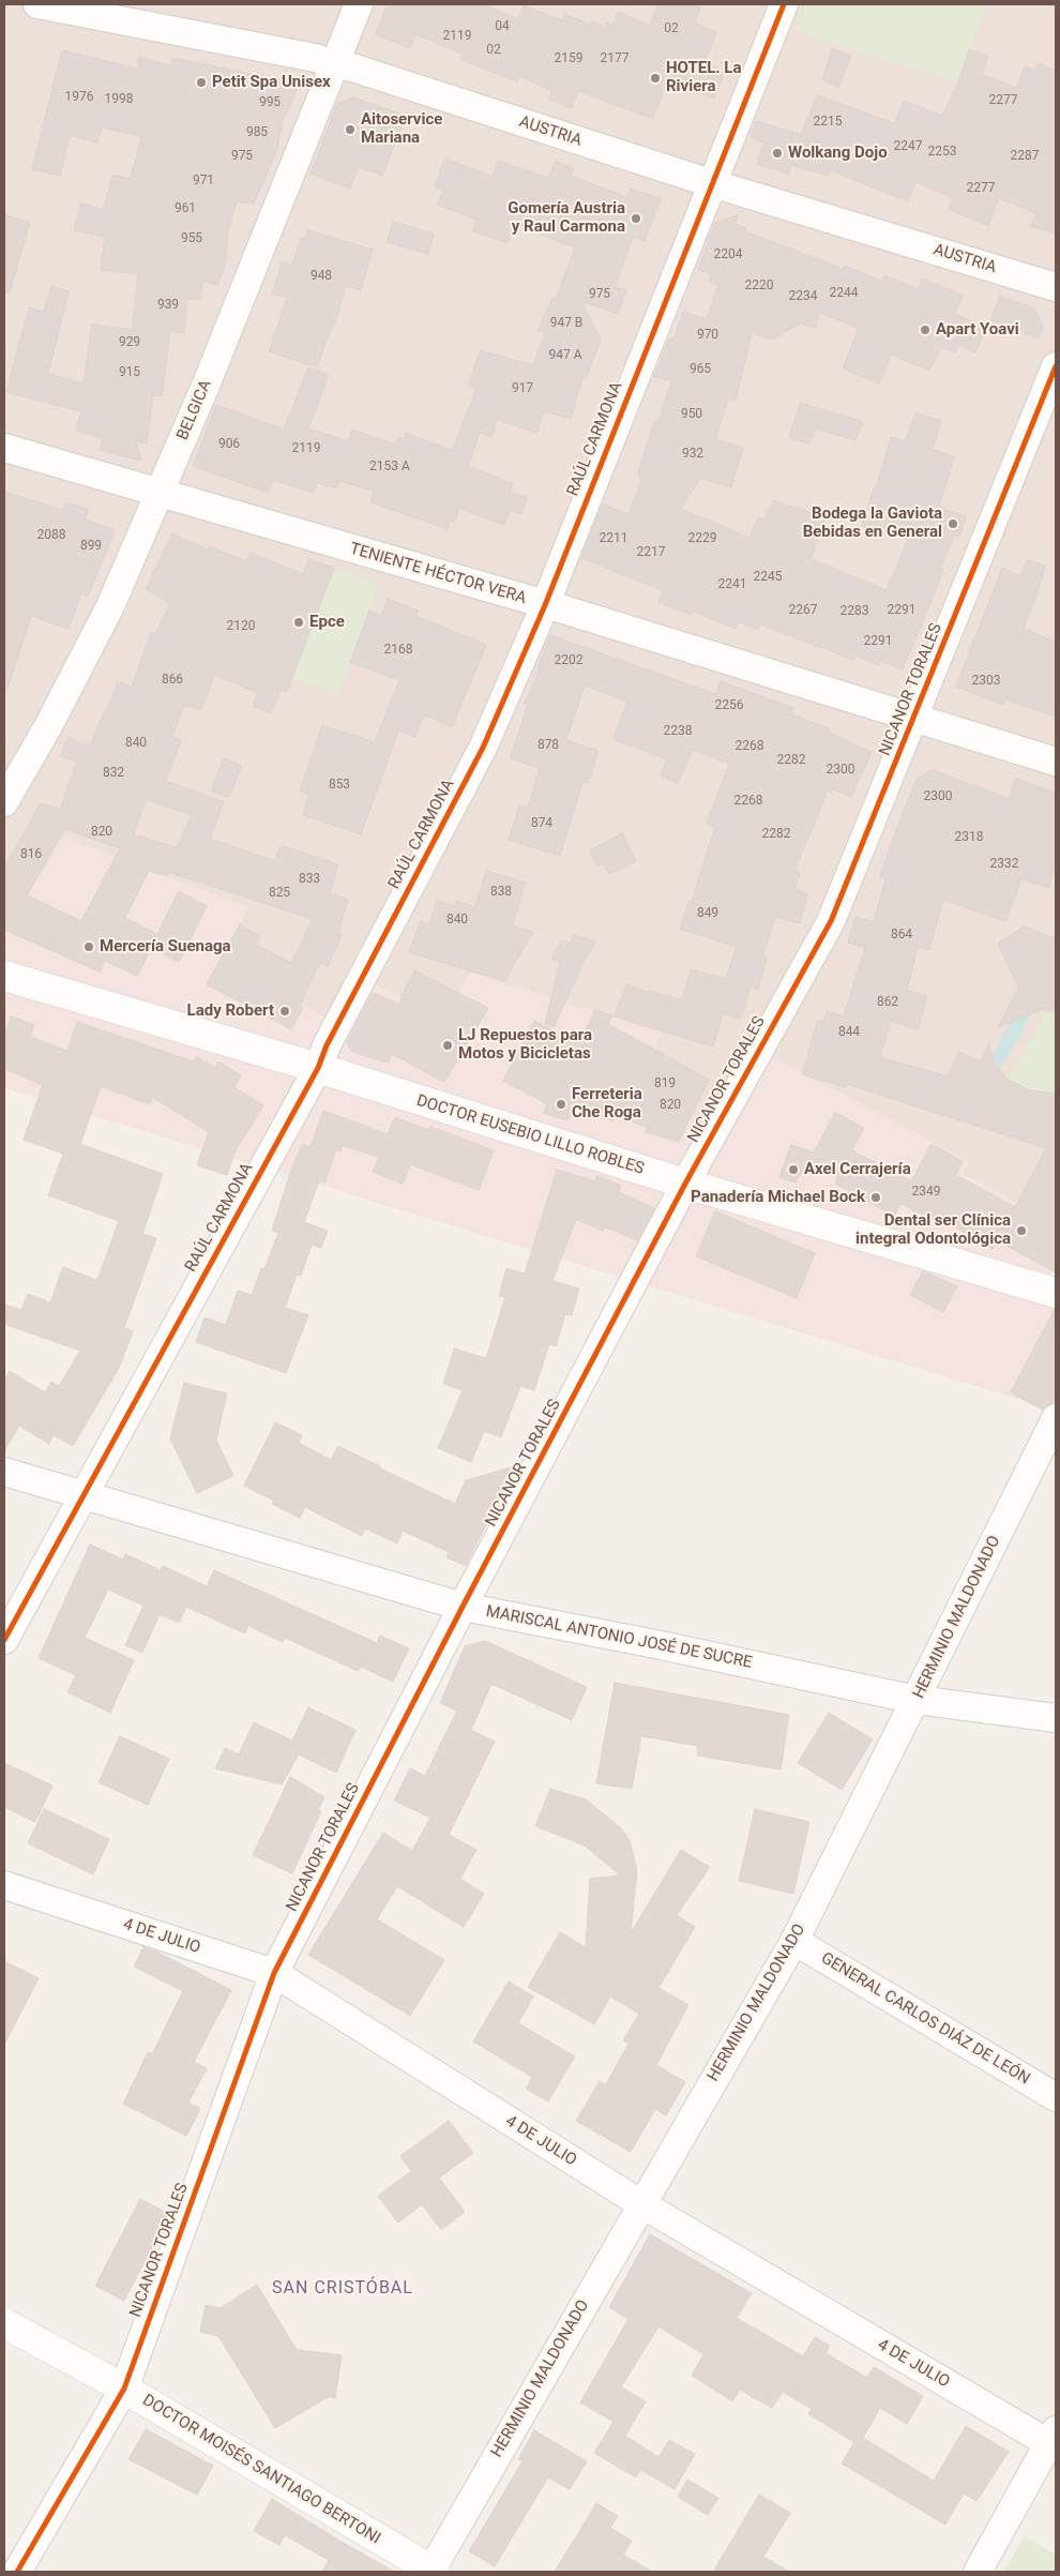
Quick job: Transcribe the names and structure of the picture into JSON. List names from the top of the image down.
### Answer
{
  "streets": {
    "main road": ["DOCTOR EUSEBIO LILLO ROBLES", "DOCTOR MOISÉS SANTIAGO BERTONI"],
    "street": [
      "AUSTRIA",
      "BELGICA",
      "RAÚL CARMONA",
      "TENIENTE HÉCTOR VERA",
      "NICANOR TORALES",
      "HERMINIO MALDONADO",
      "MARISCAL ANTONIO JOSÉ DE SUCRE",
      "4 DE JULIO",
      "GENERAL CARLOS DIÁZ DE LEÓN"
    ]
  },
  "crossings": [
    ["AUSTRIA", "BELGICA"],
    ["AUSTRIA", "RAÚL CARMONA"],
    ["BELGICA", "TENIENTE HÉCTOR VERA"],
    ["RAÚL CARMONA", "TENIENTE HÉCTOR VERA"],
    ["RAÚL CARMONA", "DOCTOR EUSEBIO LILLO ROBLES"],
    ["RAÚL CARMONA", "MARISCAL ANTONIO JOSÉ DE SUCRE"],
    ["TENIENTE HÉCTOR VERA", "NICANOR TORALES"],
    ["NICANOR TORALES", "DOCTOR EUSEBIO LILLO ROBLES"],
    ["NICANOR TORALES", "MARISCAL ANTONIO JOSÉ DE SUCRE"],
    ["NICANOR TORALES", "4 DE JULIO"],
    ["NICANOR TORALES", "DOCTOR MOISÉS SANTIAGO BERTONI"],
    ["HERMINIO MALDONADO", "MARISCAL ANTONIO JOSÉ DE SUCRE"],
    ["HERMINIO MALDONADO", "4 DE JULIO"],
    ["HERMINIO MALDONADO", "GENERAL CARLOS DIÁZ DE LEÓN"],
    ["HERMINIO MALDONADO", "DOCTOR MOISÉS SANTIAGO BERTONI"]
  ],
  "districts": ["SAN CRISTÓBAL"],
  "places": [
    "HOTEL. La Riviera",
    "Petit Spa Unisex",
    "Aitoservice Mariana",
    "Wolkang Dojo",
    "Gomería Austria y Raul Carmona",
    "Apart Yoavi",
    "Bodega la Gaviota Bebidas en General",
    "Epce",
    "Mercería Suenaga",
    "Lady Robert",
    "LJ Repuestos para Motos y Bicicletas",
    "Ferreteria Che Roga",
    "Axel Cerrajería",
    "Panadería Michael Bock",
    "Dental ser Clínica integral Odontológica"
  ],
  "house_numbers": [
    "04",
    "02",
    "2119",
    "02",
    "2159",
    "2177",
    "1976",
    "1998",
    "2277",
    "995",
    "2215",
    "985",
    "2247",
    "2253",
    "975",
    "2287",
    "971",
    "2277",
    "961",
    "955",
    "2204",
    "948",
    "2220",
    "2244",
    "975",
    "2234",
    "939",
    "947 B",
    "970",
    "929",
    "947 A",
    "965",
    "915",
    "917",
    "950",
    "906",
    "2119",
    "932",
    "2153 A",
    "2088",
    "2211",
    "2229",
    "899",
    "2217",
    "2245",
    "2241",
    "2267",
    "2291",
    "2283",
    "2120",
    "2291",
    "2168",
    "2202",
    "866",
    "2303",
    "2256",
    "2238",
    "840",
    "878",
    "2268",
    "2282",
    "2300",
    "832",
    "853",
    "2300",
    "2268",
    "874",
    "820",
    "2282",
    "2318",
    "816",
    "2332",
    "833",
    "838",
    "825",
    "849",
    "840",
    "864",
    "862",
    "844",
    "819",
    "820",
    "2349"
  ]
}
